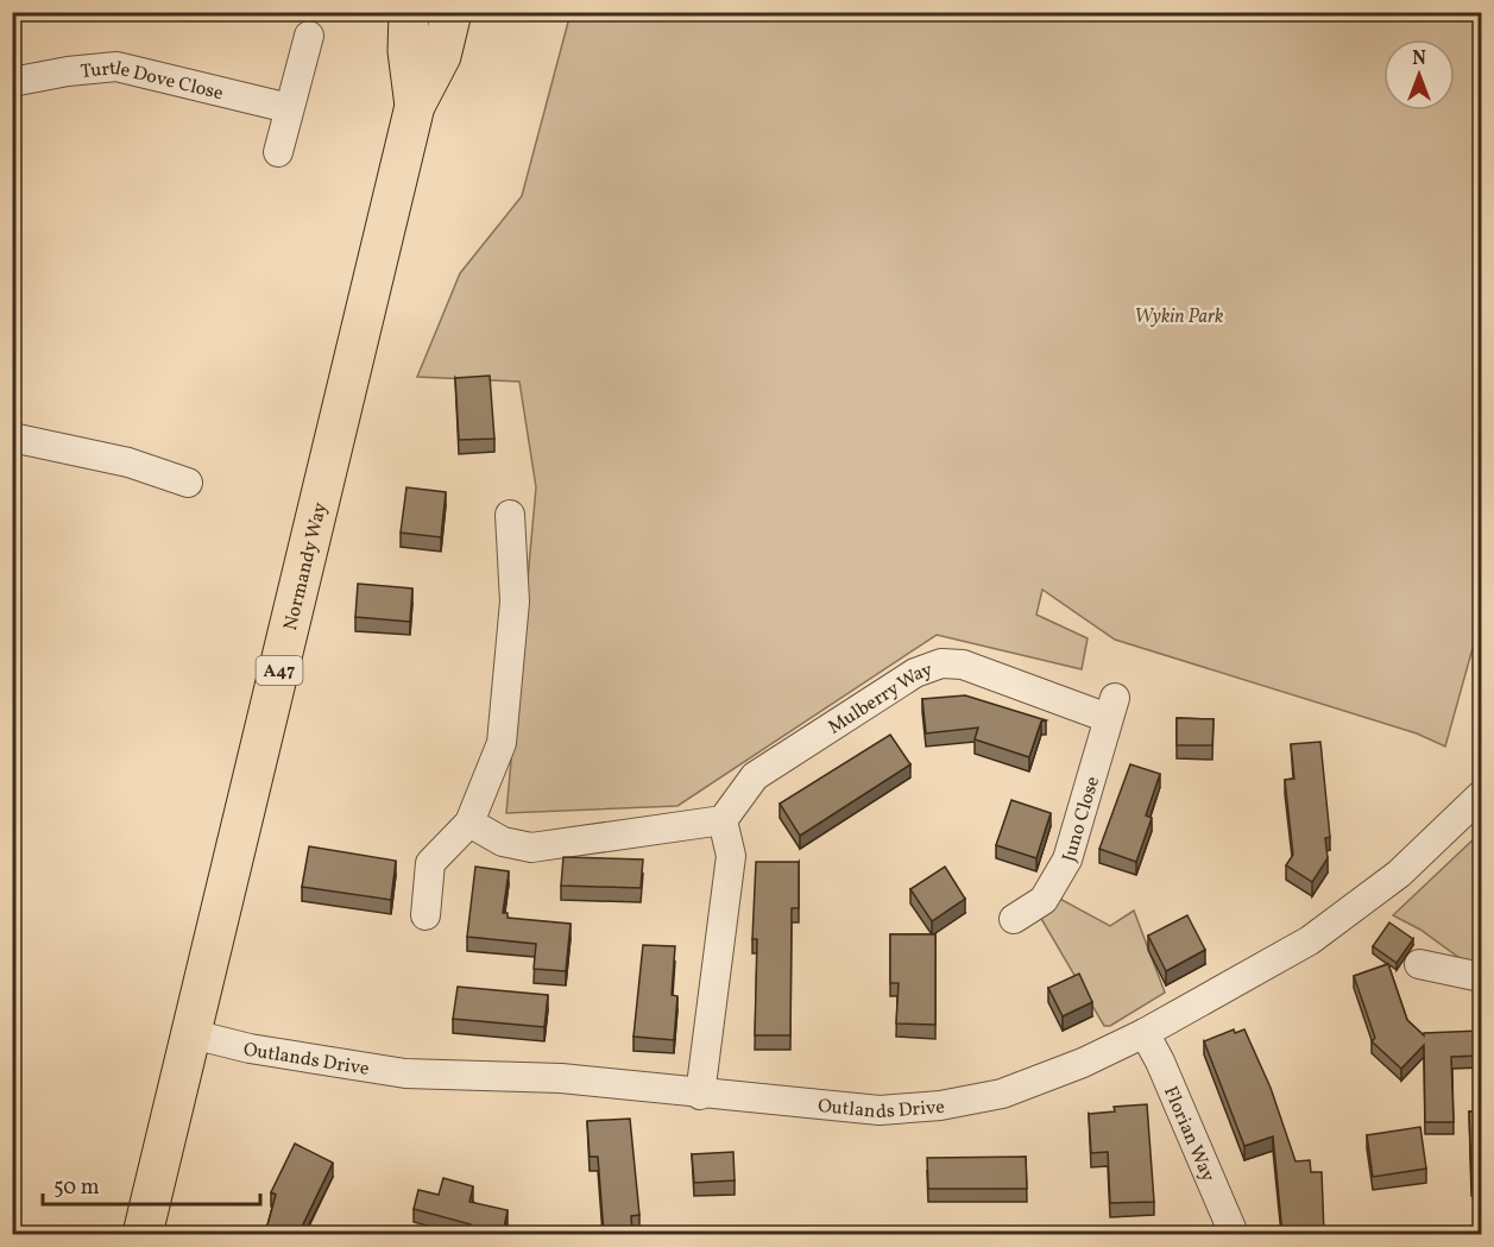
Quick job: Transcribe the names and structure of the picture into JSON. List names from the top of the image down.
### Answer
{
  "streets": {
    "main road": ["Normandy Way", "A47"],
    "street": [
      "Turtle Dove Close",
      "Mulberry Way",
      "Juno Close",
      "Outlands Drive",
      "Florian Way"
    ]
  },
  "crossings": [
    ["Normandy Way", "Outlands Drive"],
    ["Mulberry Way", "Juno Close"],
    ["Outlands Drive", "Florian Way"]
  ],
  "parks": ["Wykin Park"],
  "scale_bar": "50 m",
  "north": "top"
}
